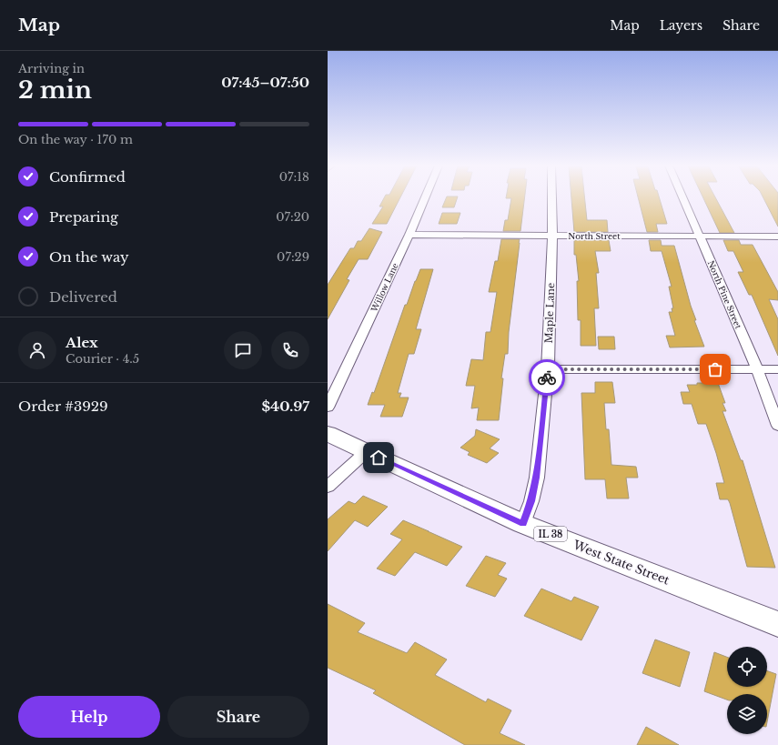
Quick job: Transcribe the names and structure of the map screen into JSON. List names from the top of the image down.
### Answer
{
  "streets": {
    "main road": ["IL 38", "West State Street"],
    "street": [
      "North Street",
      "Willow Lane",
      "North Pine Street",
      "Maple Lane"
    ]
  },
  "crossings": [
    ["North Street", "Willow Lane"],
    ["North Street", "North Pine Street"],
    ["North Street", "Maple Lane"],
    ["Maple Lane", "West State Street"]
  ],
  "page": {
    "header": "Map",
    "nav": ["Map", "Layers", "Share"],
    "heading": ["2 min", "Arriving in", "07:45–07:50"],
    "panel": [
      "Alex",
      "Courier · 4.5",
      "Order #3929",
      "$40.97"
    ],
    "bar": "On the way · 170 m",
    "list": [
      ["Confirmed", "07:18"],
      ["Preparing", "07:20"],
      ["On the way", "07:29"],
      "Delivered"
    ],
    "buttons": ["Help", "Share"]
  }
}
